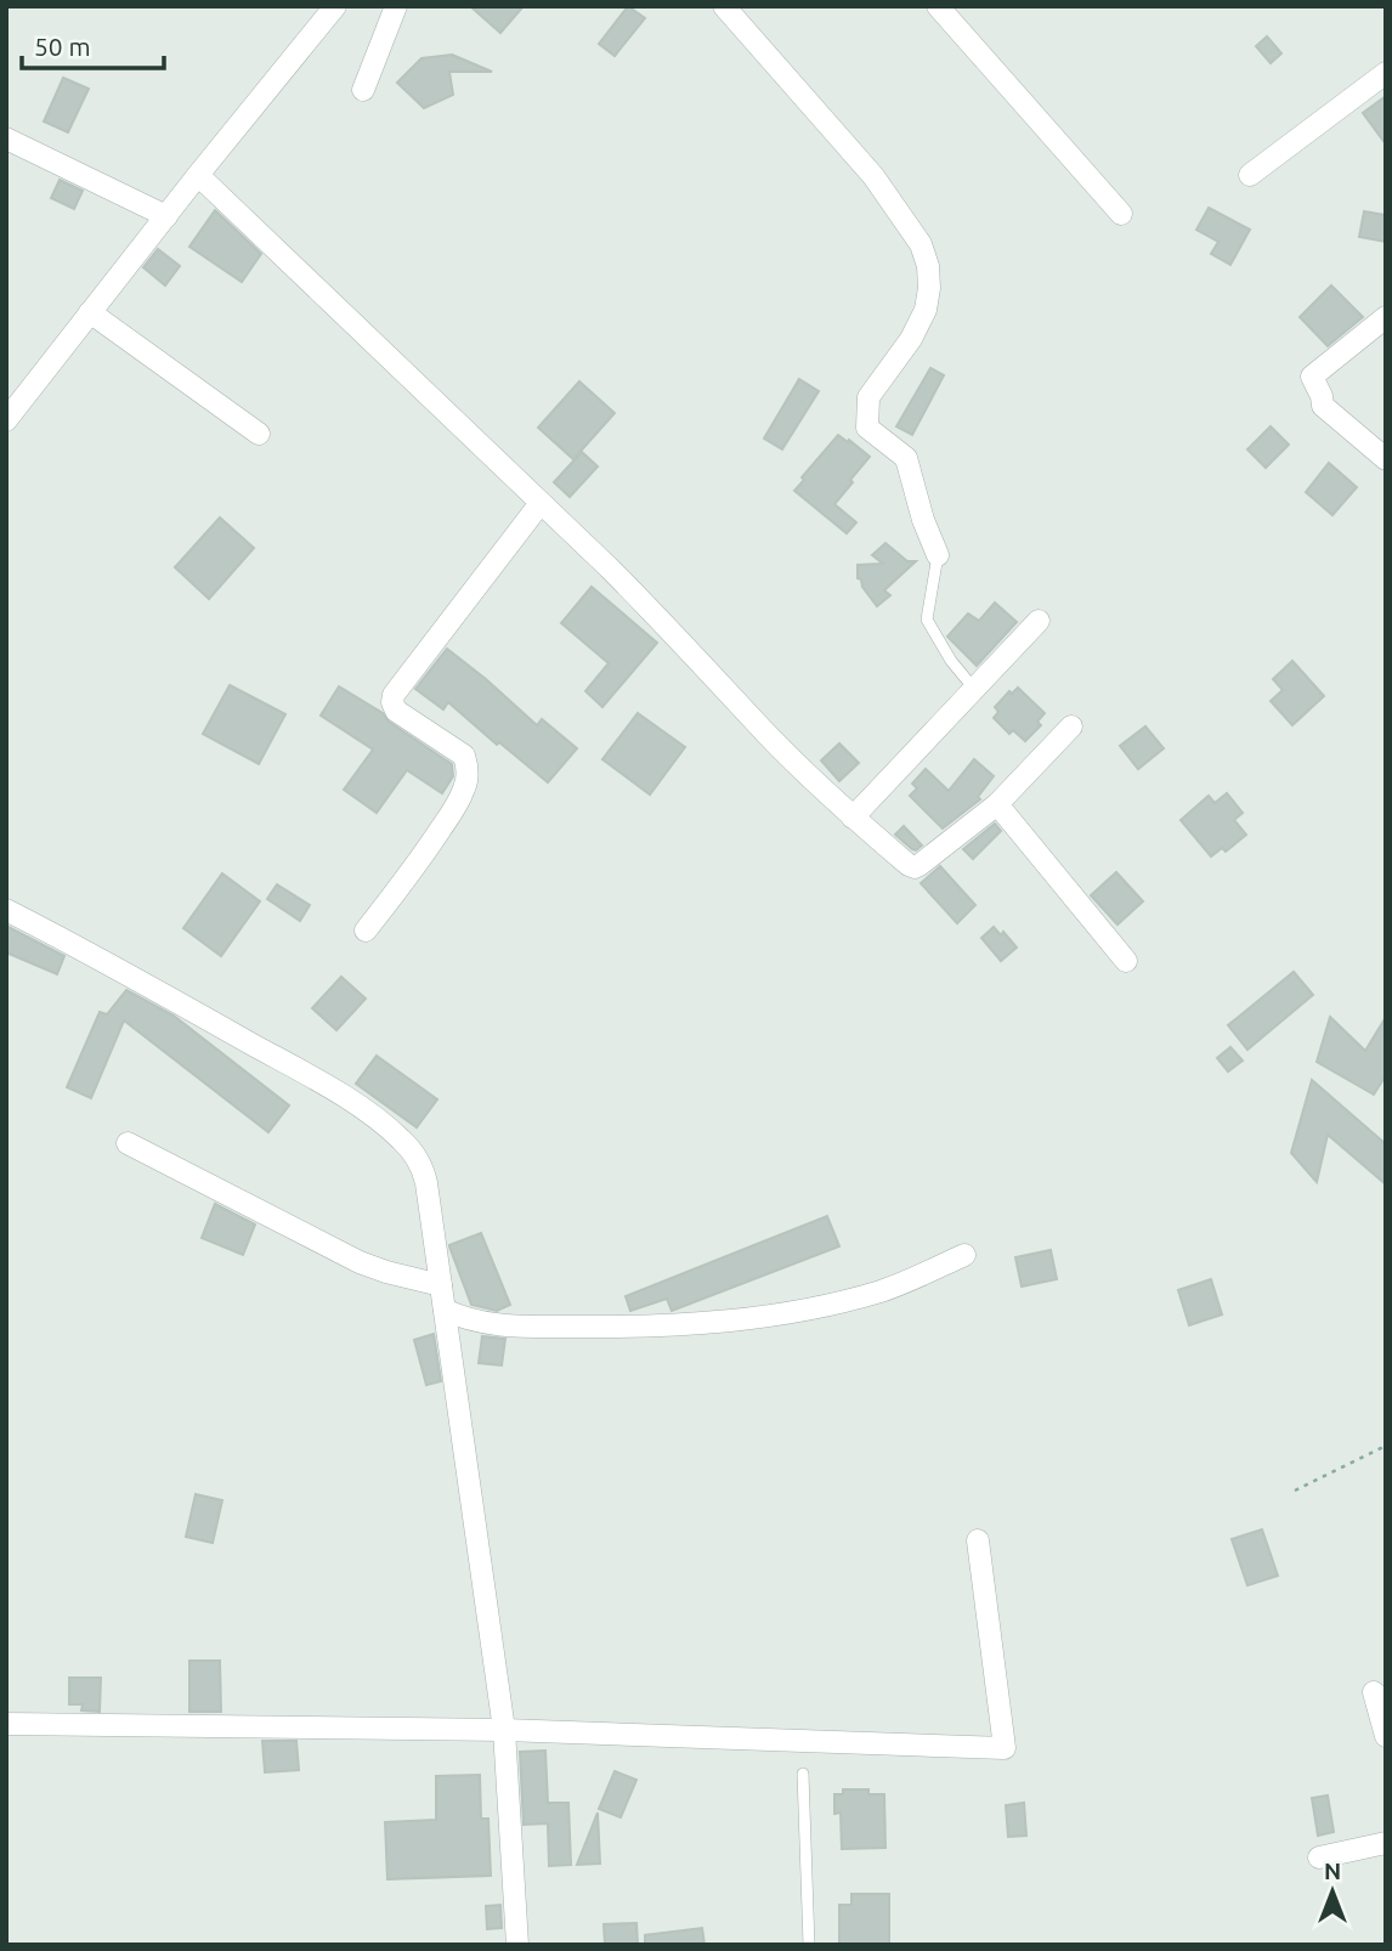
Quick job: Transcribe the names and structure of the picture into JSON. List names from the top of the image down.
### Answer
{
  "scale_bar": "50 m",
  "north": "top"
}
